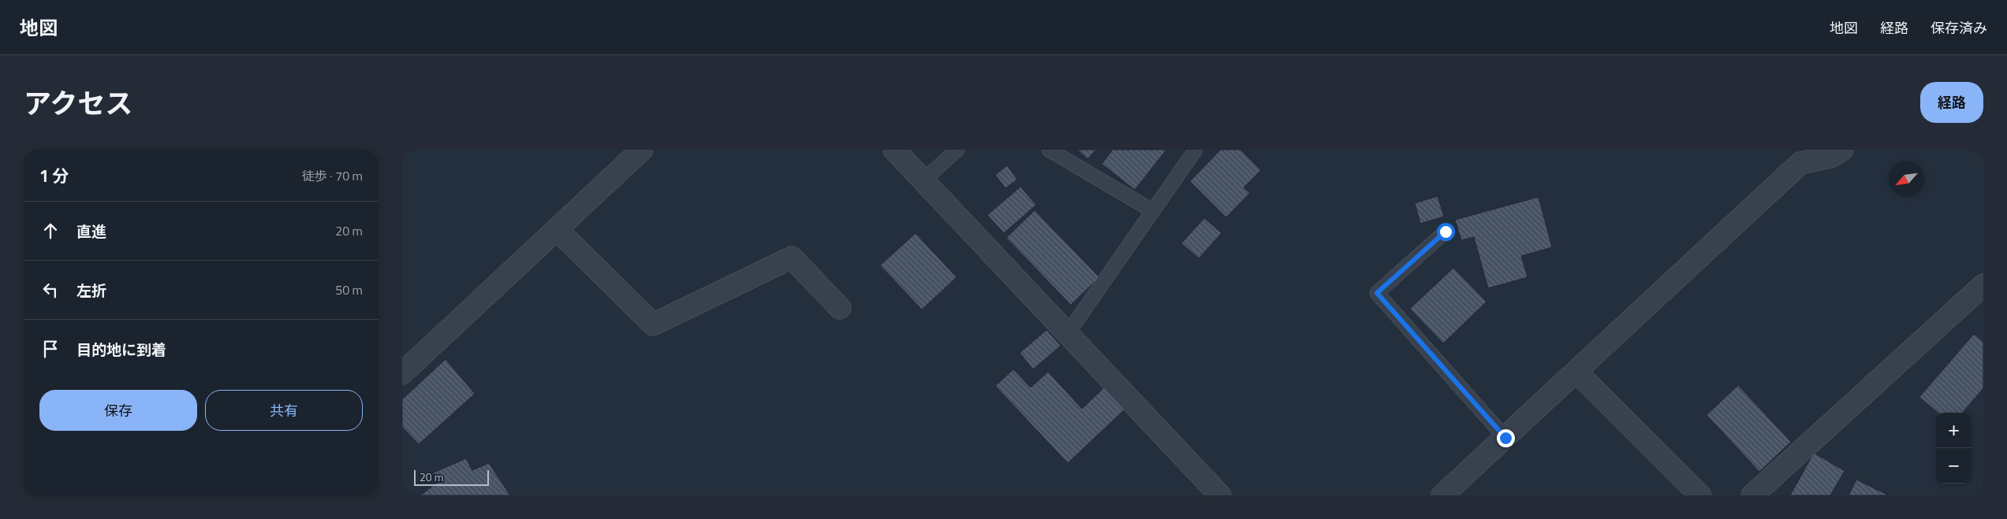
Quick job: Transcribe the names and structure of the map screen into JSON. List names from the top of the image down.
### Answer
{
  "scale_bar": "20 m",
  "north": "bottom left",
  "page": {
    "header": "地図",
    "nav": ["地図", "経路", "保存済み"],
    "title": "アクセス",
    "buttons": [
      "経路",
      ["保存", "共有"]
    ],
    "heading": ["1 分", "徒歩 · 70 m"],
    "list": [
      ["直進", "20 m"],
      ["左折", "50 m"],
      "目的地に到着"
    ],
    "map_buttons": ["+", "−"],
    "scale": "20 m"
  }
}
